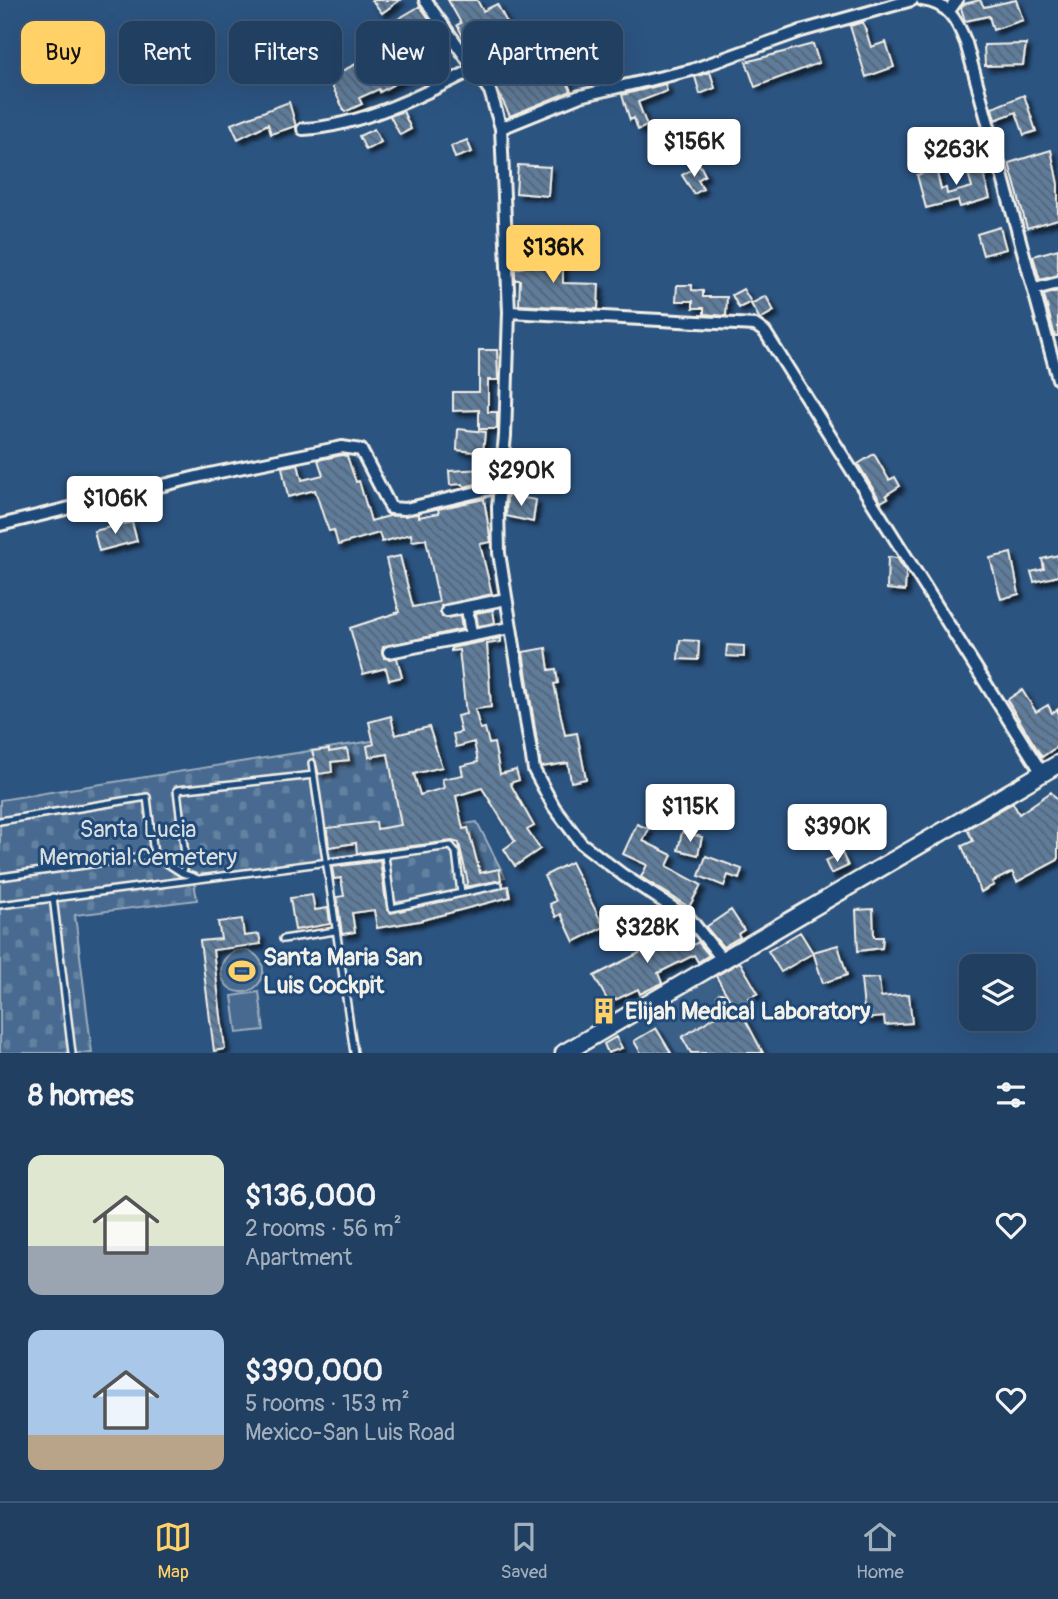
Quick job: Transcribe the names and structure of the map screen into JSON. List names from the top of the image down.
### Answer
{
  "parks": ["Santa Lucia Memorial Cemetery"],
  "places": {
    "sports": ["Santa Maria San Luis Cockpit"],
    "building": ["Elijah Medical Laboratory"]
  },
  "page": {
    "chip": [
      "Buy",
      "Rent",
      "Filters",
      "New",
      "Apartment"
    ],
    "price": [
      "$156K",
      "$263K",
      "$136K",
      "$290K",
      "$106K",
      "$115K",
      "$390K",
      "$328K"
    ],
    "heading": "8 homes",
    "list": [
      {
        "name": "$136,000",
        "note": "2 rooms · 56 m² · Apartment"
      },
      {
        "name": "$390,000",
        "note": "5 rooms · 153 m² · Mexico-San Luis Road"
      }
    ],
    "tabs": ["Map", "Saved", "Home"]
  }
}
